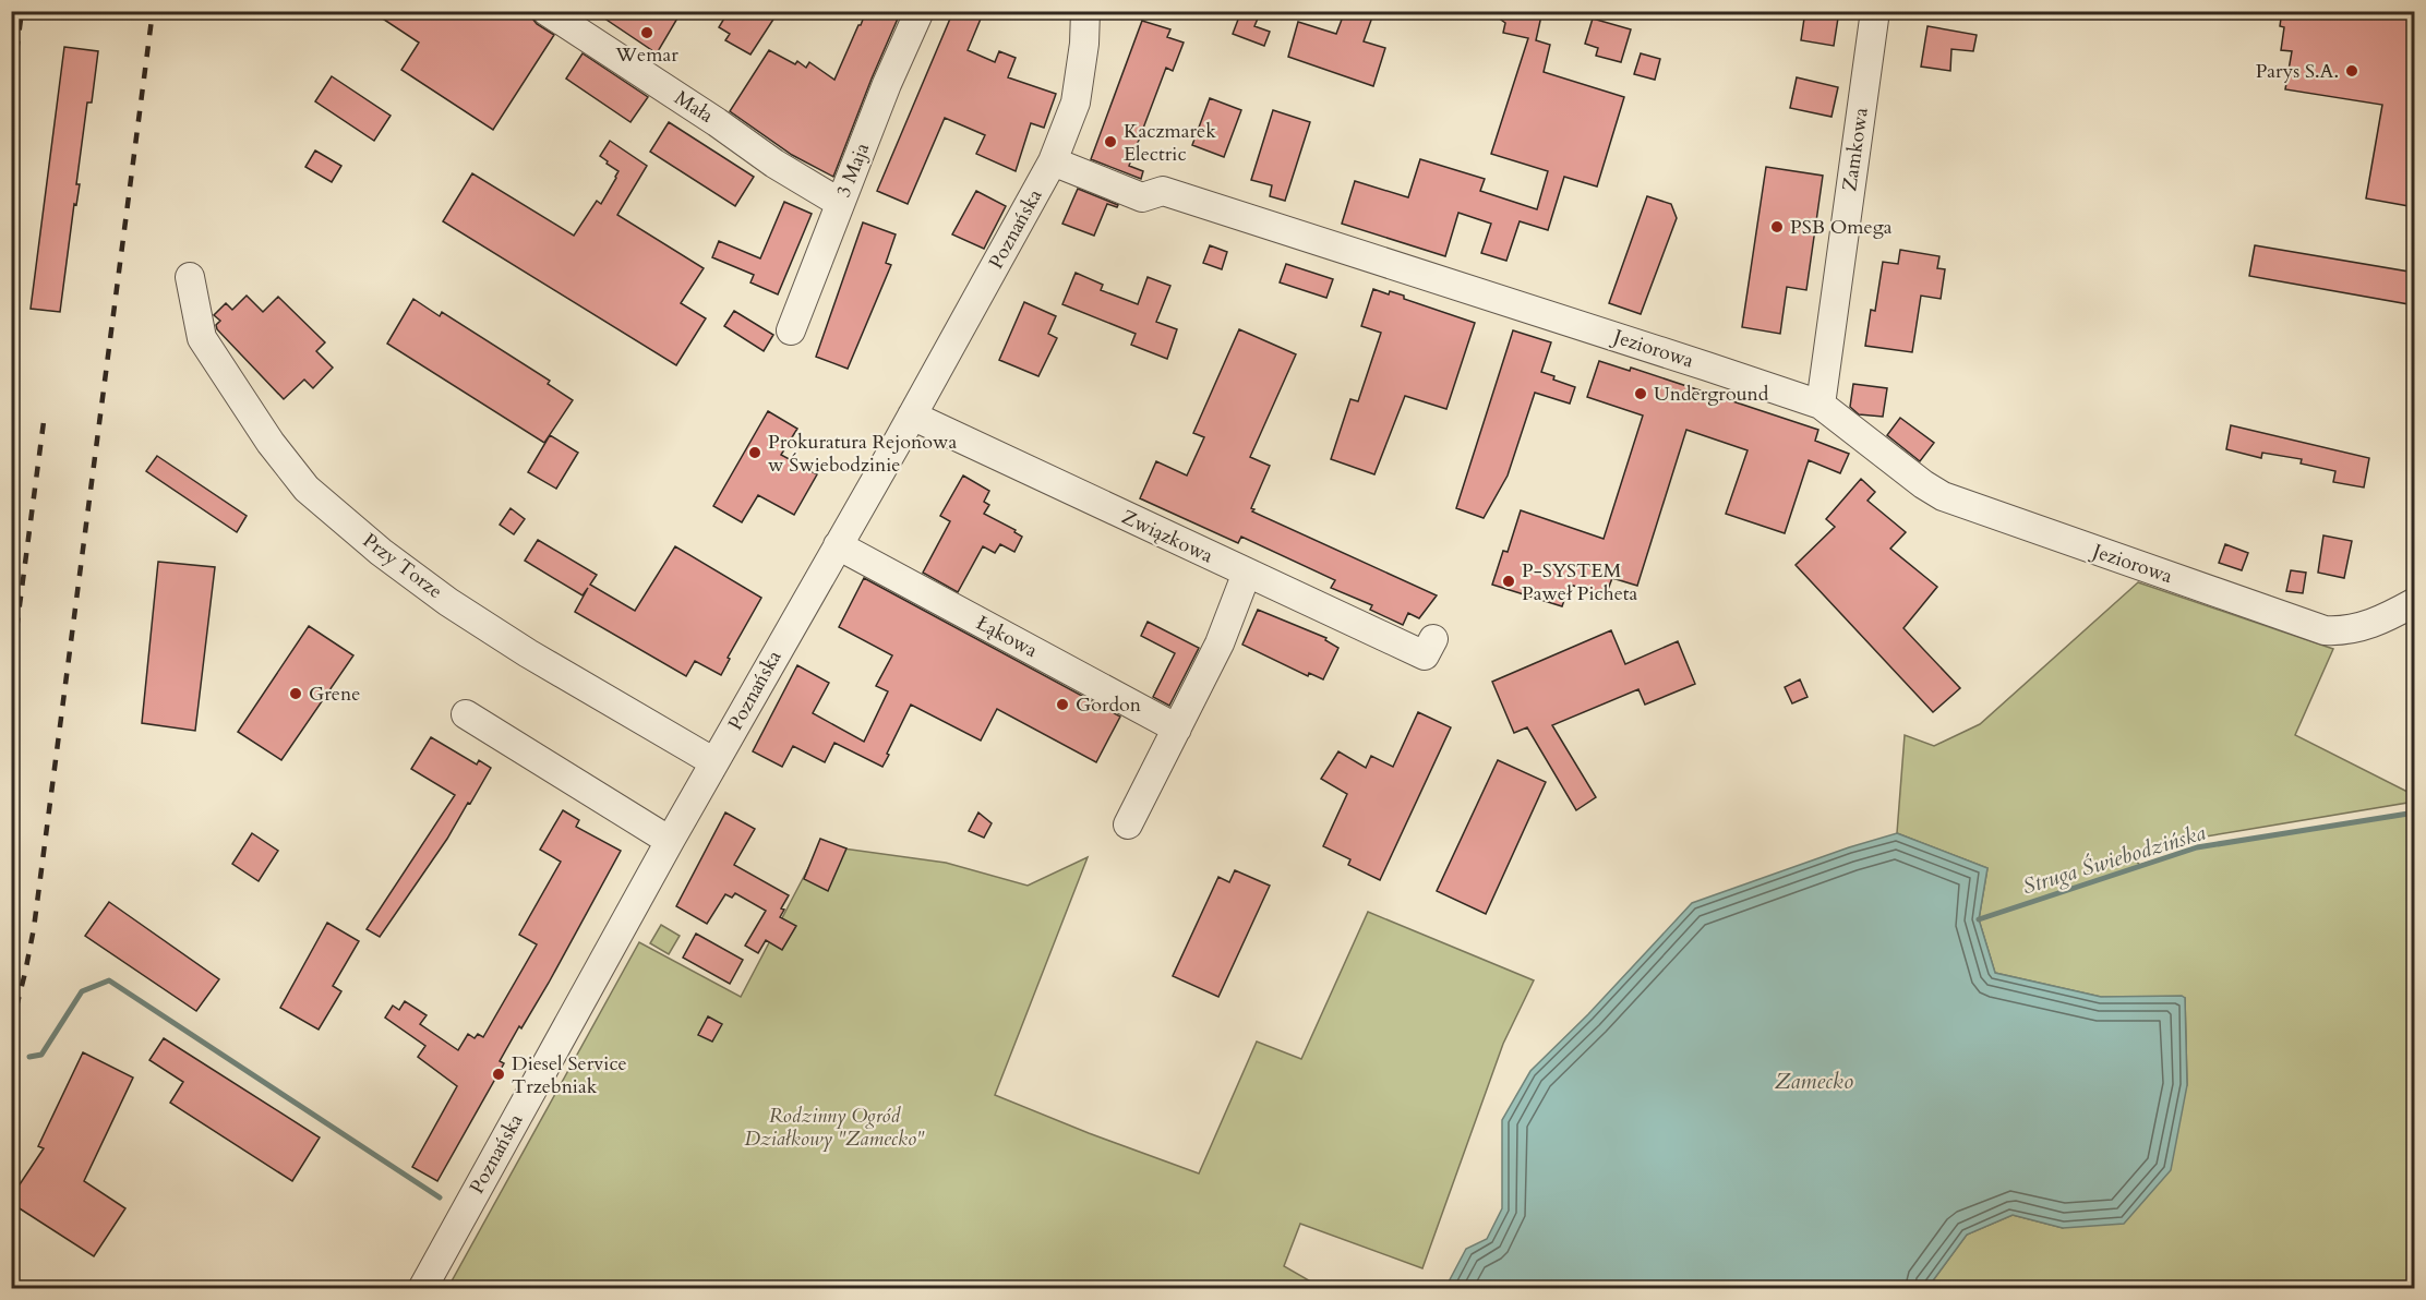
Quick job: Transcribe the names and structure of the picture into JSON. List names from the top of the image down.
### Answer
{
  "streets": {
    "street": [
      "Mała",
      "Zamkowa",
      "3 Maja",
      "Poznańska",
      "Jeziorowa",
      "Związkowa",
      "Przy Torze",
      "Łąkowa"
    ]
  },
  "crossings": [
    ["Mała", "3 Maja"],
    ["Zamkowa", "Jeziorowa"],
    ["Poznańska", "Jeziorowa"],
    ["Poznańska", "Związkowa"],
    ["Poznańska", "Przy Torze"],
    ["Poznańska", "Łąkowa"]
  ],
  "water": ["Struga Świebodzińska", "Zamecko"],
  "parks": ["Rodzinny Ogród Działkowy \"Zamecko\""],
  "places": [
    "Wemar",
    "Parys S.A.",
    "Kaczmarek Electric",
    "PSB Omega",
    "Underground",
    "Prokuratura Rejonowa w Świebodzinie",
    "P-SYSTEM Paweł Picheta",
    "Grene",
    "Gordon",
    "Diesel Service Trzebniak"
  ]
}
